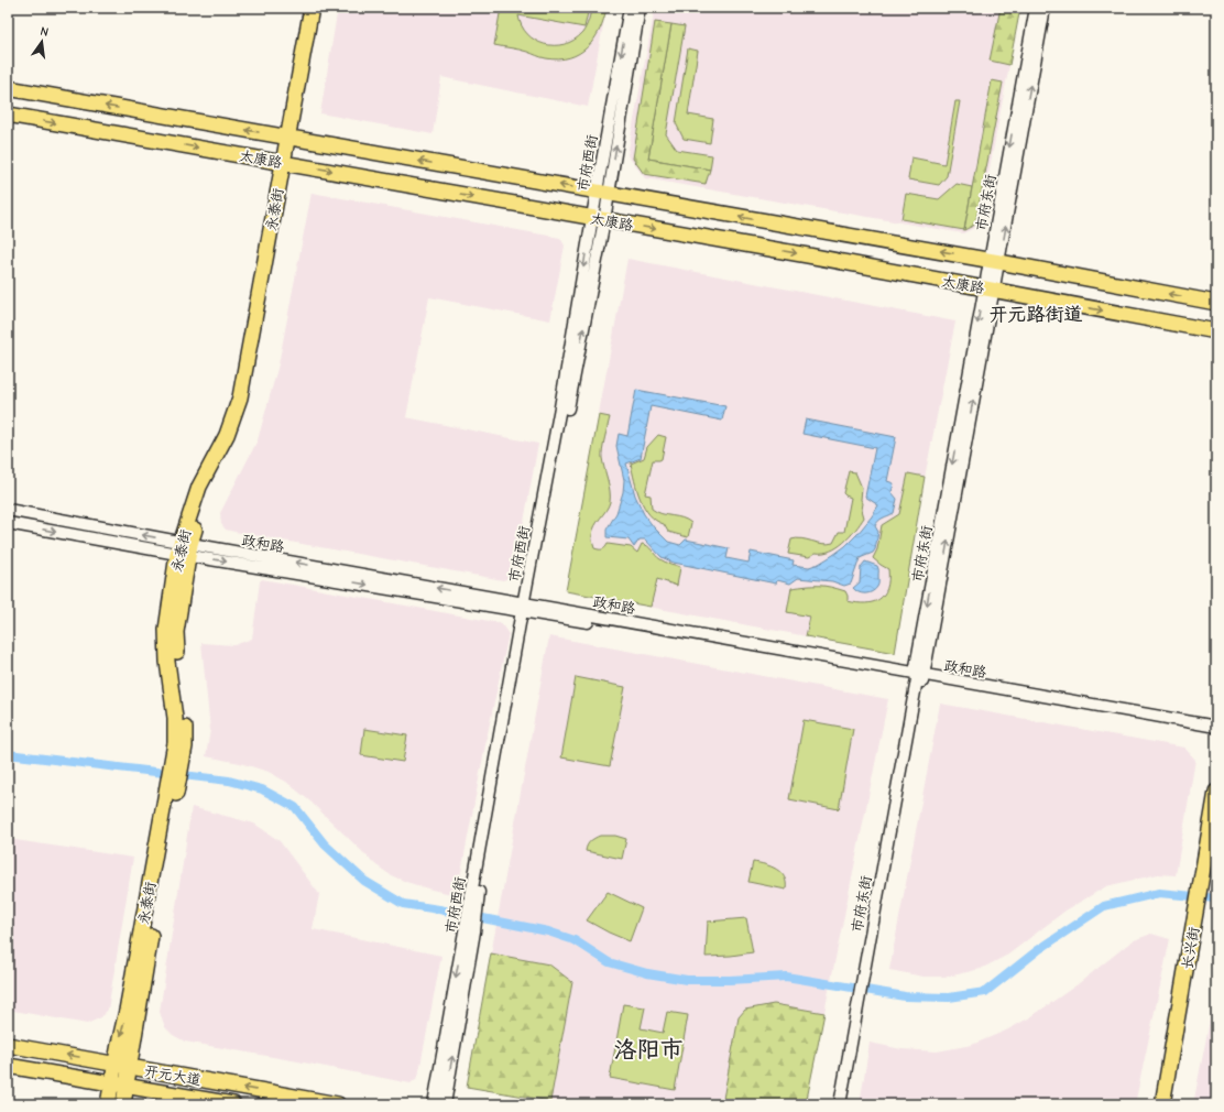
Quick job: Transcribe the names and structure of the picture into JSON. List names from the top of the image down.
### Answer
{
  "streets": {
    "main road": [
      "太康路",
      "永泰街",
      "长兴街",
      "开元大道"
    ],
    "street": ["市府西街", "市府东街", "政和路"]
  },
  "crossings": [
    ["太康路", "市府西街"],
    ["太康路", "市府东街"],
    ["太康路", "永泰街"],
    ["市府西街", "政和路"],
    ["市府东街", "政和路"],
    ["永泰街", "政和路"],
    ["永泰街", "开元大道"]
  ],
  "districts": ["开元路街道", "洛阳市"],
  "north": "top"
}
